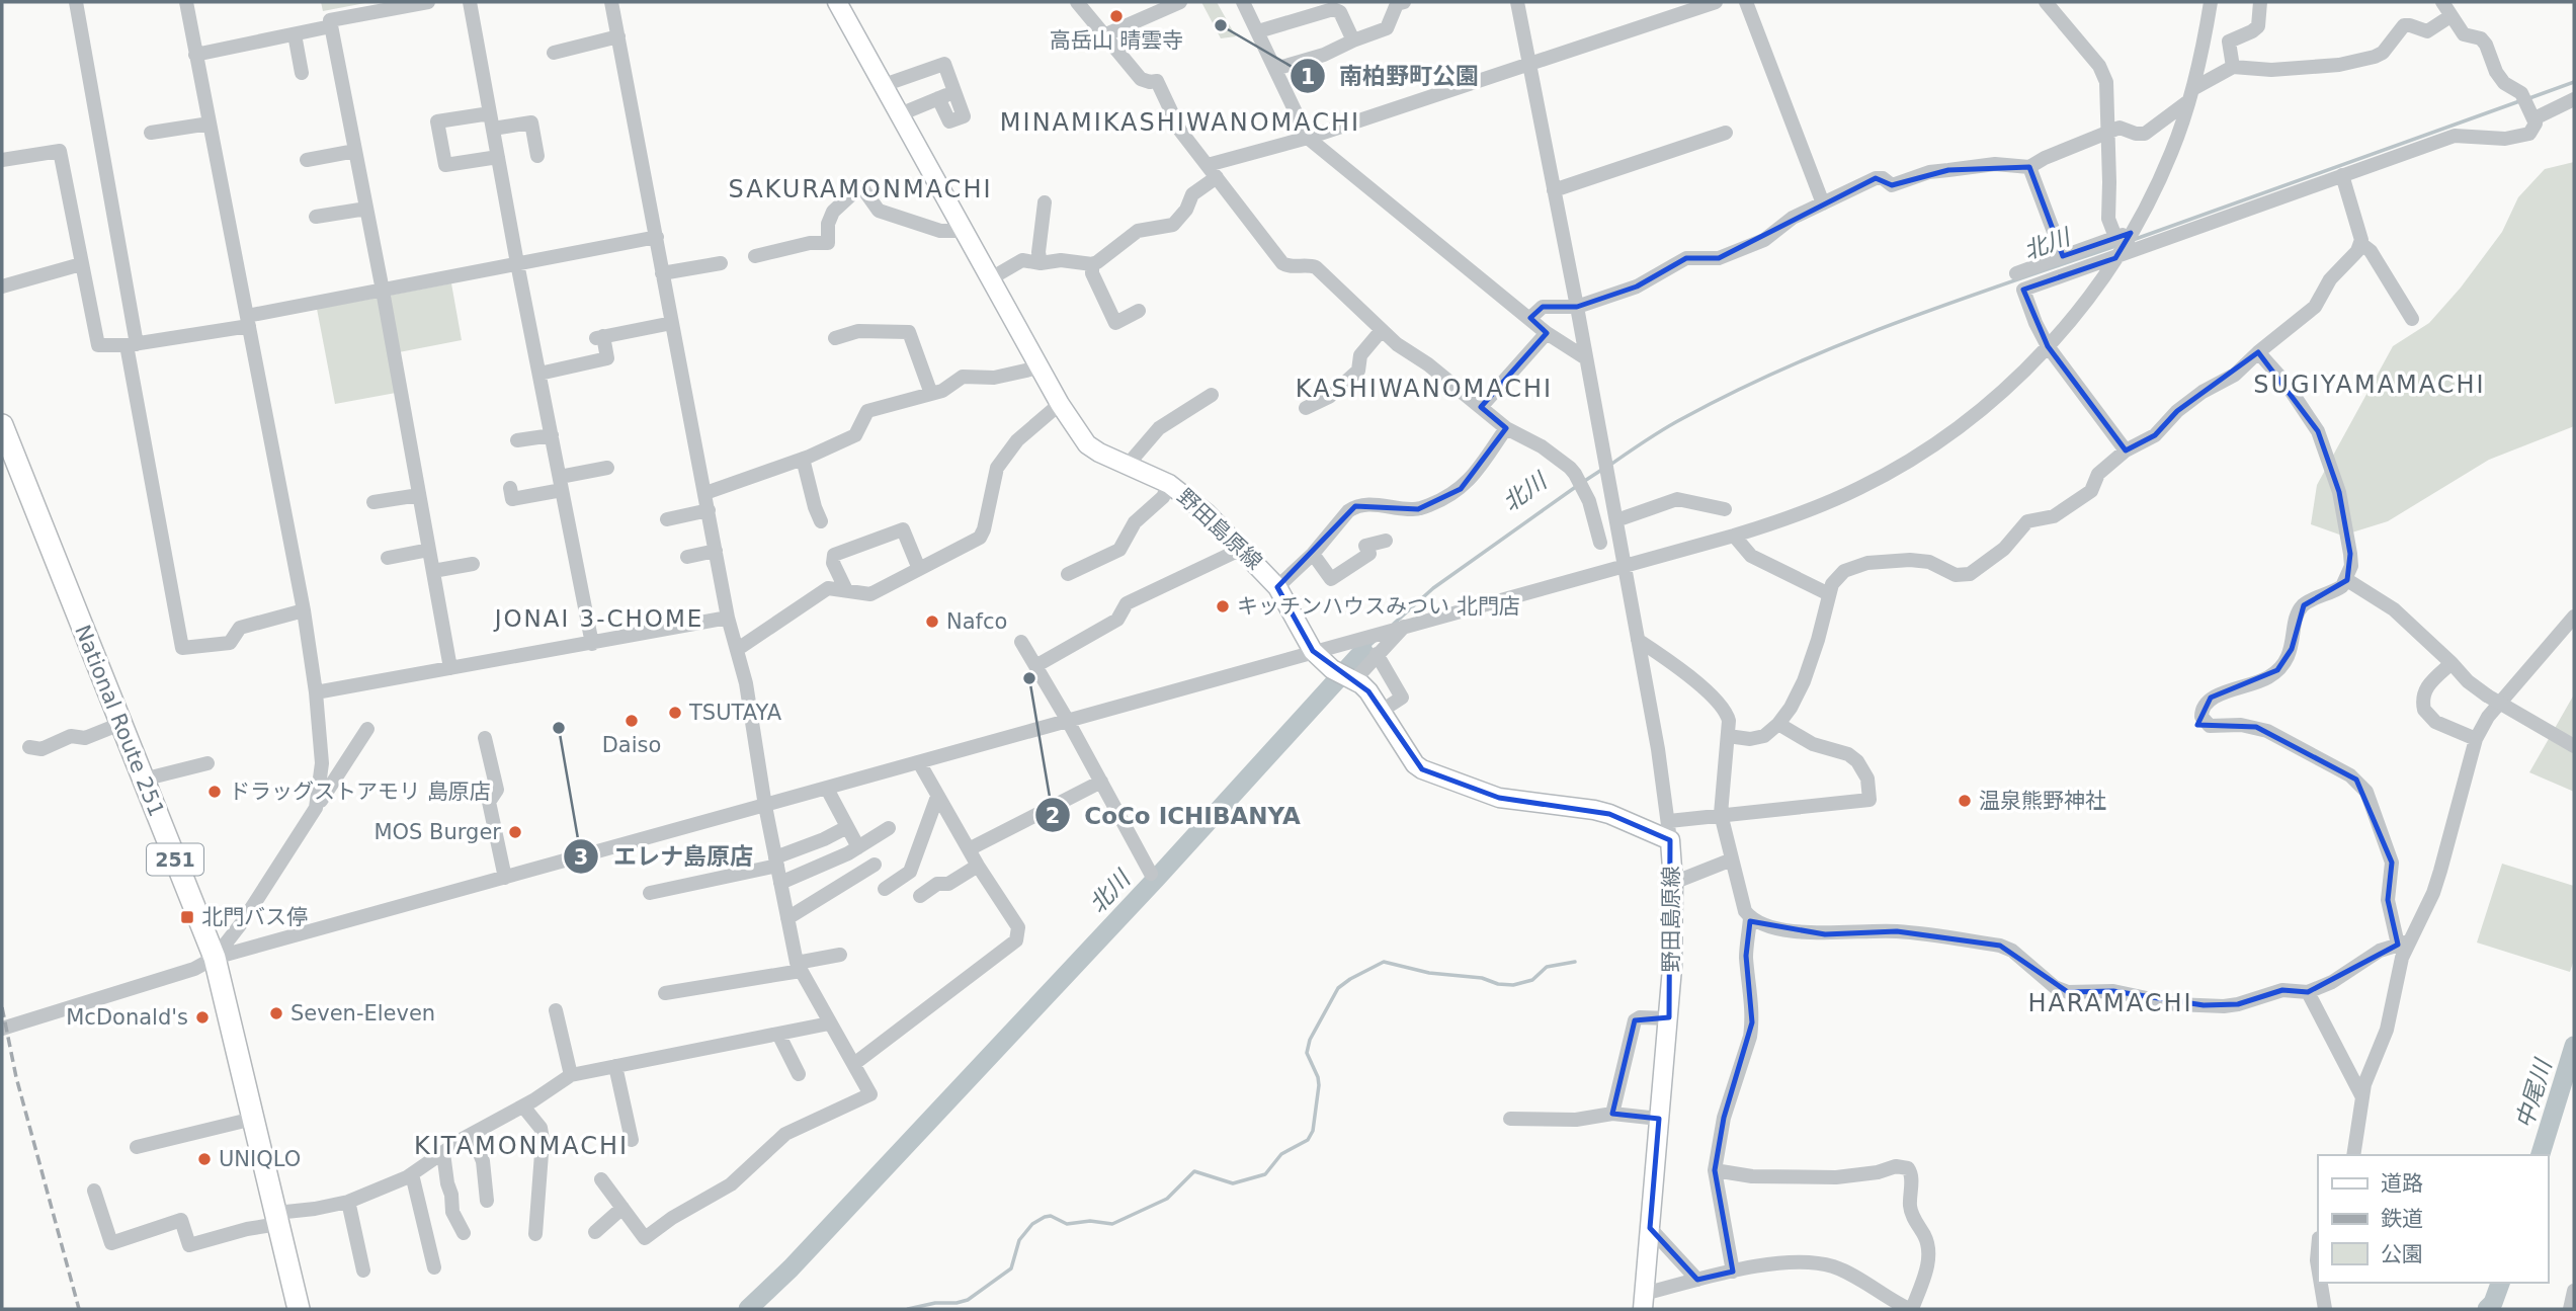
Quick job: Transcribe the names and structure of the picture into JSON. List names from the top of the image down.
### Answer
{
  "streets": {
    "highway": ["National Route 251", "251"],
    "main road": ["野田島原線"]
  },
  "districts": [
    "MINAMIKASHIWANOMACHI",
    "SAKURAMONMACHI",
    "SUGIYAMAMACHI",
    "KASHIWANOMACHI",
    "JONAI 3-CHOME",
    "HARAMACHI",
    "KITAMONMACHI"
  ],
  "water": ["北川", "中尾川"],
  "places": {
    "other": [
      "高岳山 晴雲寺",
      "南柏野町公園",
      "キッチンハウスみつい 北門店",
      "Nafco",
      "CoCo ICHIBANYA",
      "TSUTAYA",
      "Daiso",
      "エレナ島原店",
      "ドラッグストアモリ 島原店",
      "温泉熊野神社",
      "MOS Burger",
      "Seven-Eleven",
      "McDonald's",
      "UNIQLO"
    ],
    "transit": ["北門バス停"]
  },
  "legend": ["道路", "鉄道", "公園"]
}
